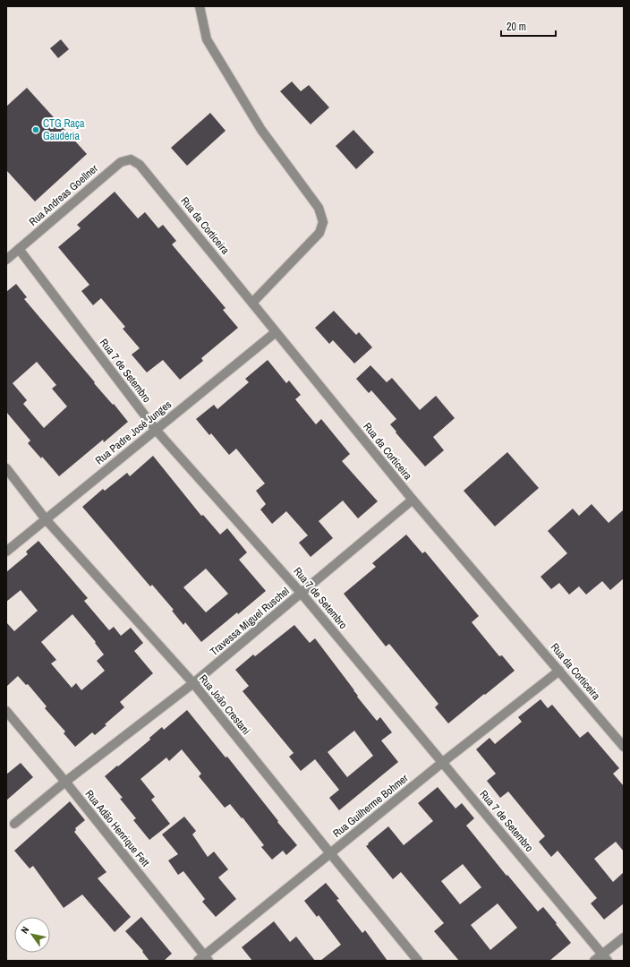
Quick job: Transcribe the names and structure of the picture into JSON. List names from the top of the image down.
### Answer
{
  "streets": {
    "street": [
      "Rua Andreas Goellner",
      "Rua da Corticeira",
      "Rua 7 de Setembro",
      "Rua Padre José Junges",
      "Travessa Miguel Ruschel",
      "Rua João Crestani",
      "Rua Guilherme Bohmer",
      "Rua Adão Henrique Fett"
    ]
  },
  "crossings": [
    ["Rua Andreas Goellner", "Rua da Corticeira"],
    ["Rua Andreas Goellner", "Rua 7 de Setembro"],
    ["Rua da Corticeira", "Rua Padre José Junges"],
    ["Rua da Corticeira", "Travessa Miguel Ruschel"],
    ["Rua da Corticeira", "Rua Guilherme Bohmer"],
    ["Rua 7 de Setembro", "Rua Padre José Junges"],
    ["Rua 7 de Setembro", "Travessa Miguel Ruschel"],
    ["Rua 7 de Setembro", "Rua Guilherme Bohmer"],
    ["Rua Padre José Junges", "Rua João Crestani"],
    ["Travessa Miguel Ruschel", "Rua João Crestani"],
    ["Travessa Miguel Ruschel", "Rua Adão Henrique Fett"],
    ["Rua João Crestani", "Rua Guilherme Bohmer"],
    ["Rua Guilherme Bohmer", "Rua Adão Henrique Fett"]
  ],
  "places": ["CTG Raça Gaudéria"],
  "scale_bar": "20 m",
  "north": "top left"
}
